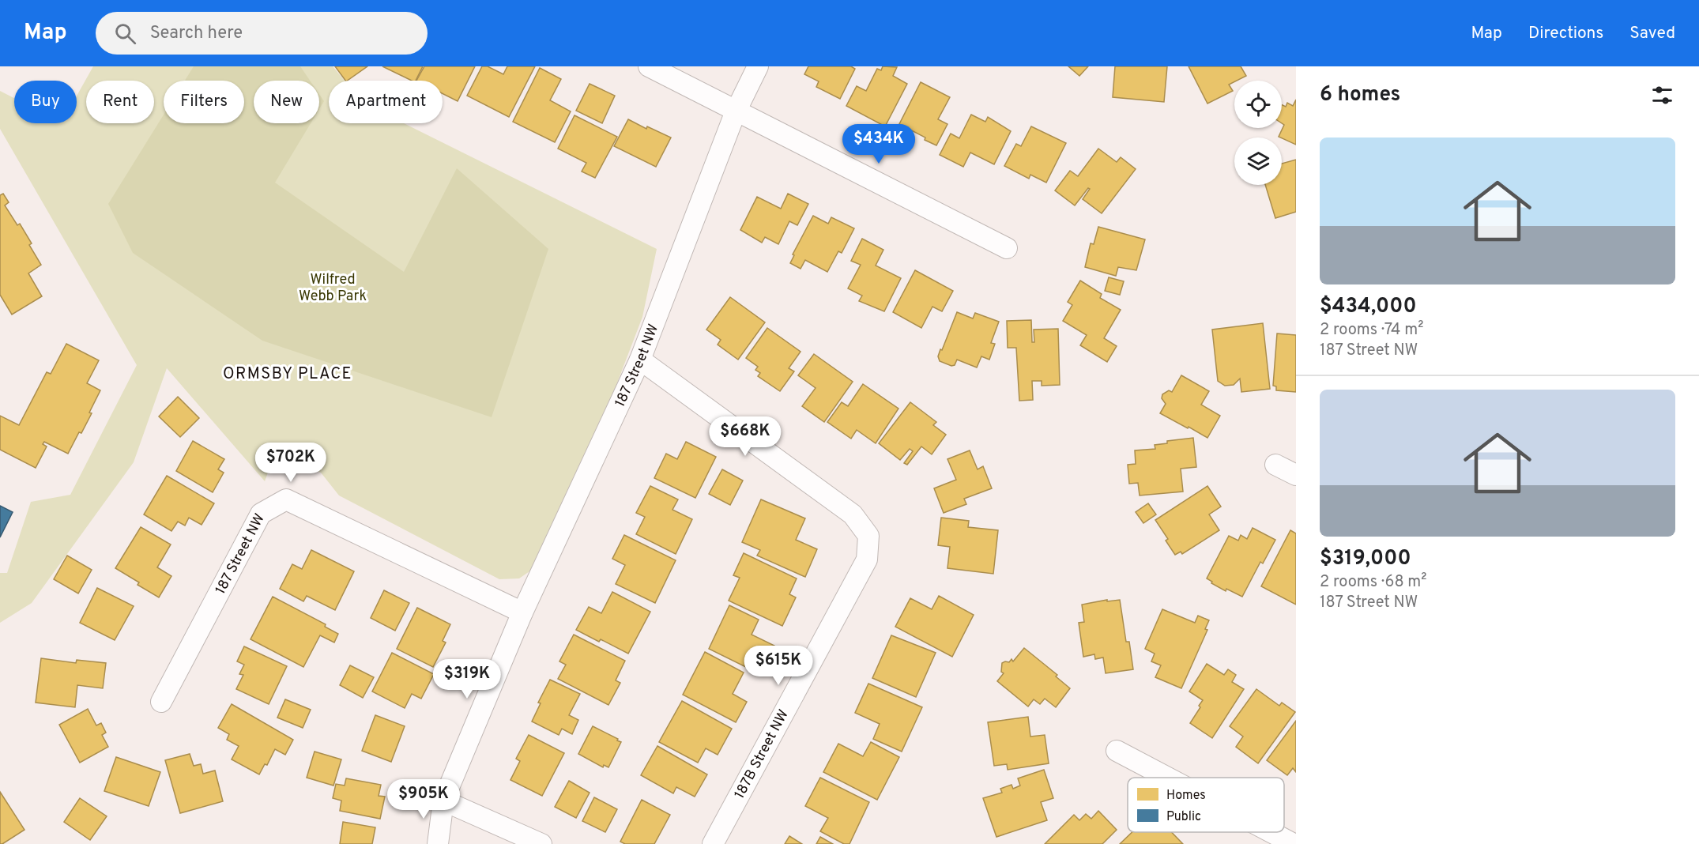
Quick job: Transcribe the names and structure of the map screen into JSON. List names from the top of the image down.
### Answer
{
  "streets": {
    "street": ["187 Street NW", "187B Street NW"]
  },
  "crossings": [
    ["187 Street NW", "187B Street NW"]
  ],
  "districts": ["ORMSBY PLACE"],
  "parks": ["Wilfred Webb Park"],
  "legend": ["Homes", "Public"],
  "page": {
    "header": "Map",
    "search": "Search here",
    "nav": ["Map", "Directions", "Saved"],
    "heading": "6 homes",
    "chip": [
      "Buy",
      "Rent",
      "Filters",
      "New",
      "Apartment"
    ],
    "list": [
      {
        "name": "$434,000",
        "note": "2 rooms · 74 m² · 187 Street NW"
      },
      {
        "name": "$319,000",
        "note": "2 rooms · 68 m² · 187 Street NW"
      }
    ],
    "price": [
      "$434K",
      "$668K",
      "$702K",
      "$615K",
      "$319K",
      "$905K"
    ]
  }
}
